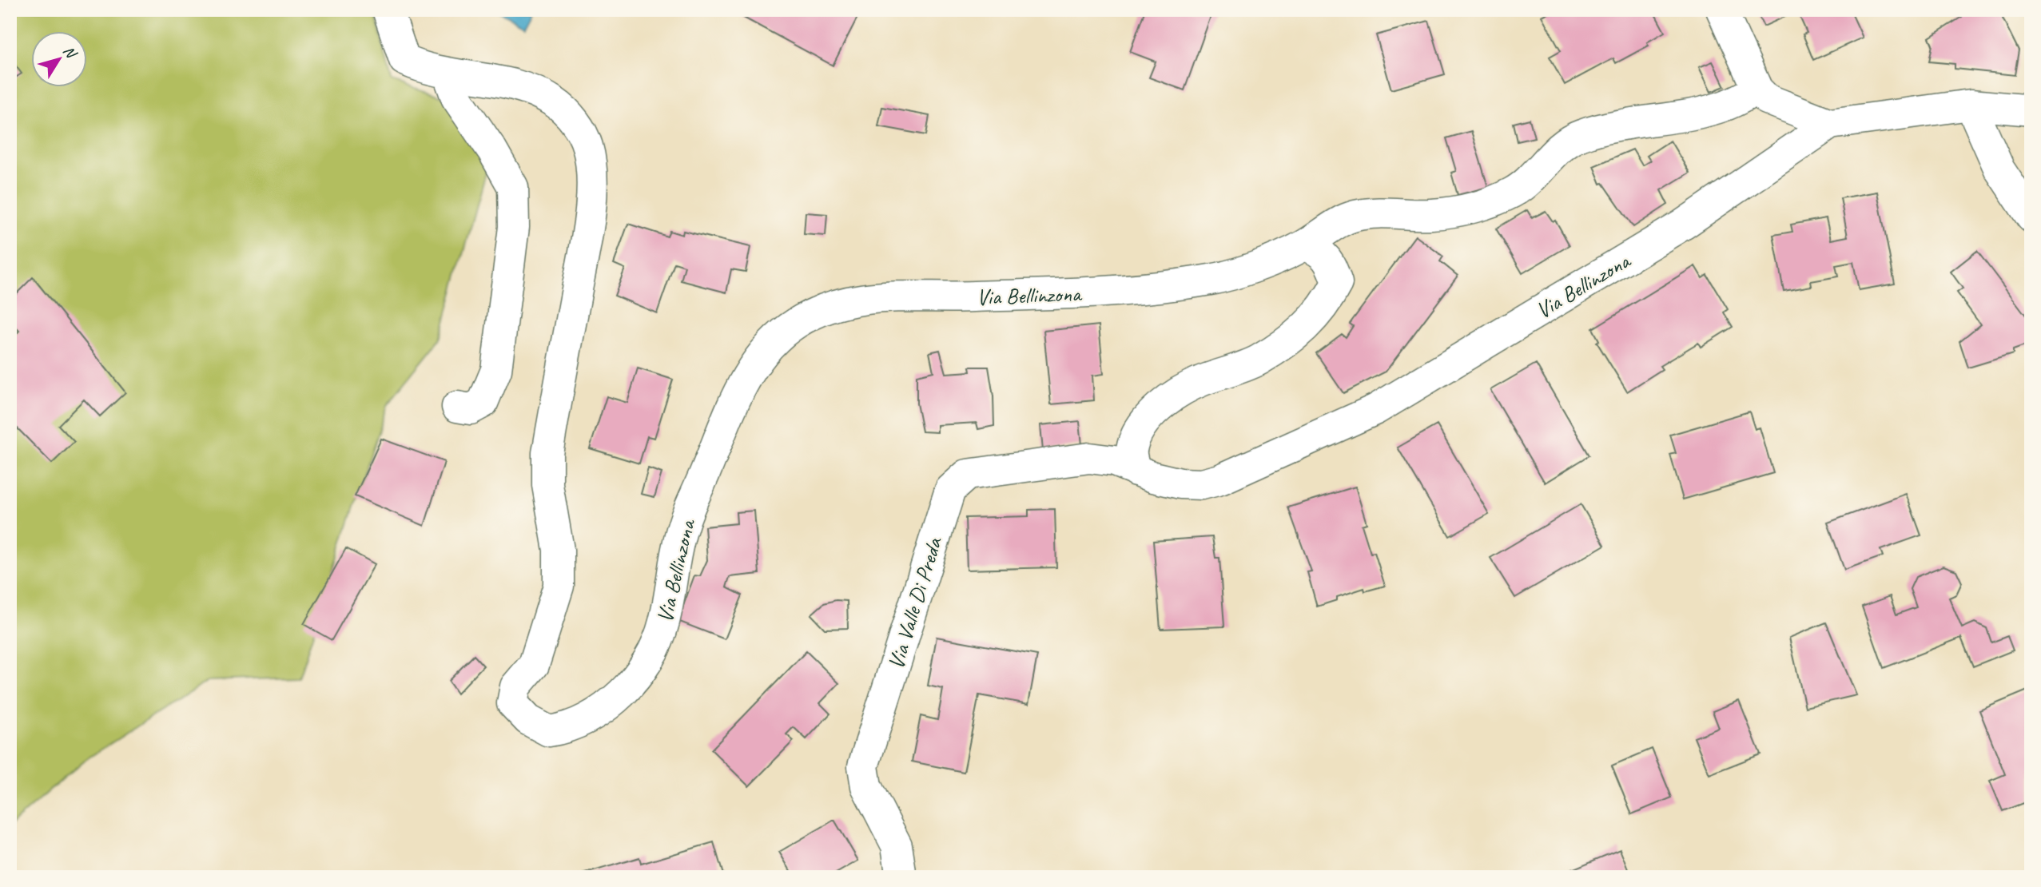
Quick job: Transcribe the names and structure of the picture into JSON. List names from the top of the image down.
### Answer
{
  "streets": {
    "street": ["Via Bellinzona", "Via Valle Di Preda"]
  },
  "crossings": [
    ["Via Bellinzona", "Via Valle Di Preda"]
  ],
  "north": "top right"
}
